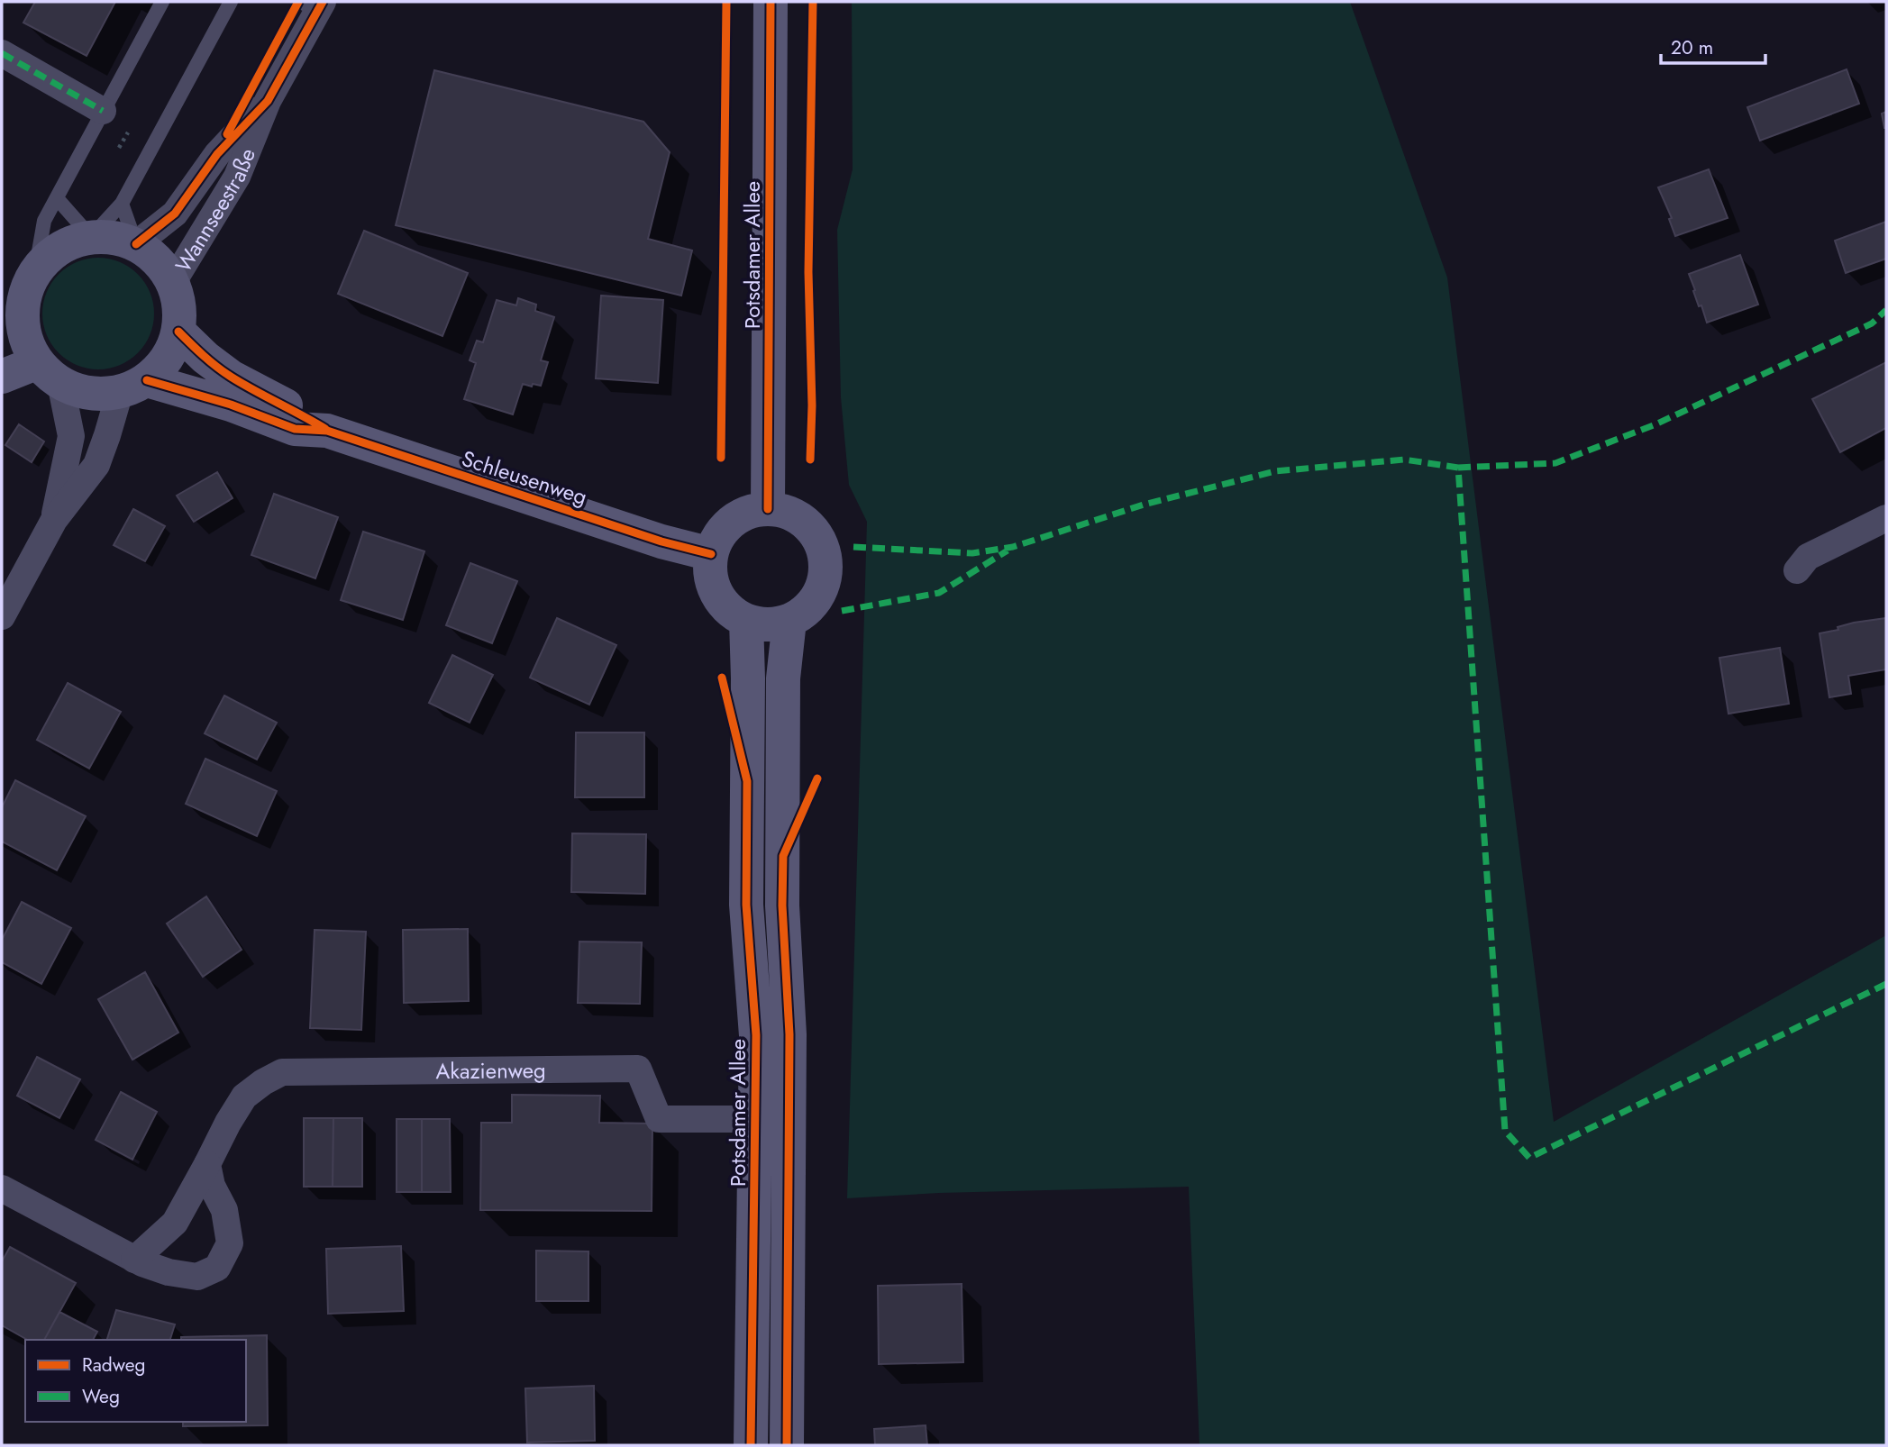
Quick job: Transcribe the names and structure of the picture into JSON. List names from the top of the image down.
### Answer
{
  "streets": {
    "street": [
      "Wannseestraße",
      "Potsdamer Allee",
      "Schleusenweg",
      "Akazienweg"
    ]
  },
  "crossings": [
    ["Wannseestraße", "Schleusenweg"],
    ["Potsdamer Allee", "Schleusenweg"],
    ["Potsdamer Allee", "Akazienweg"]
  ],
  "legend": ["Radweg", "Weg"],
  "scale_bar": "20 m"
}
